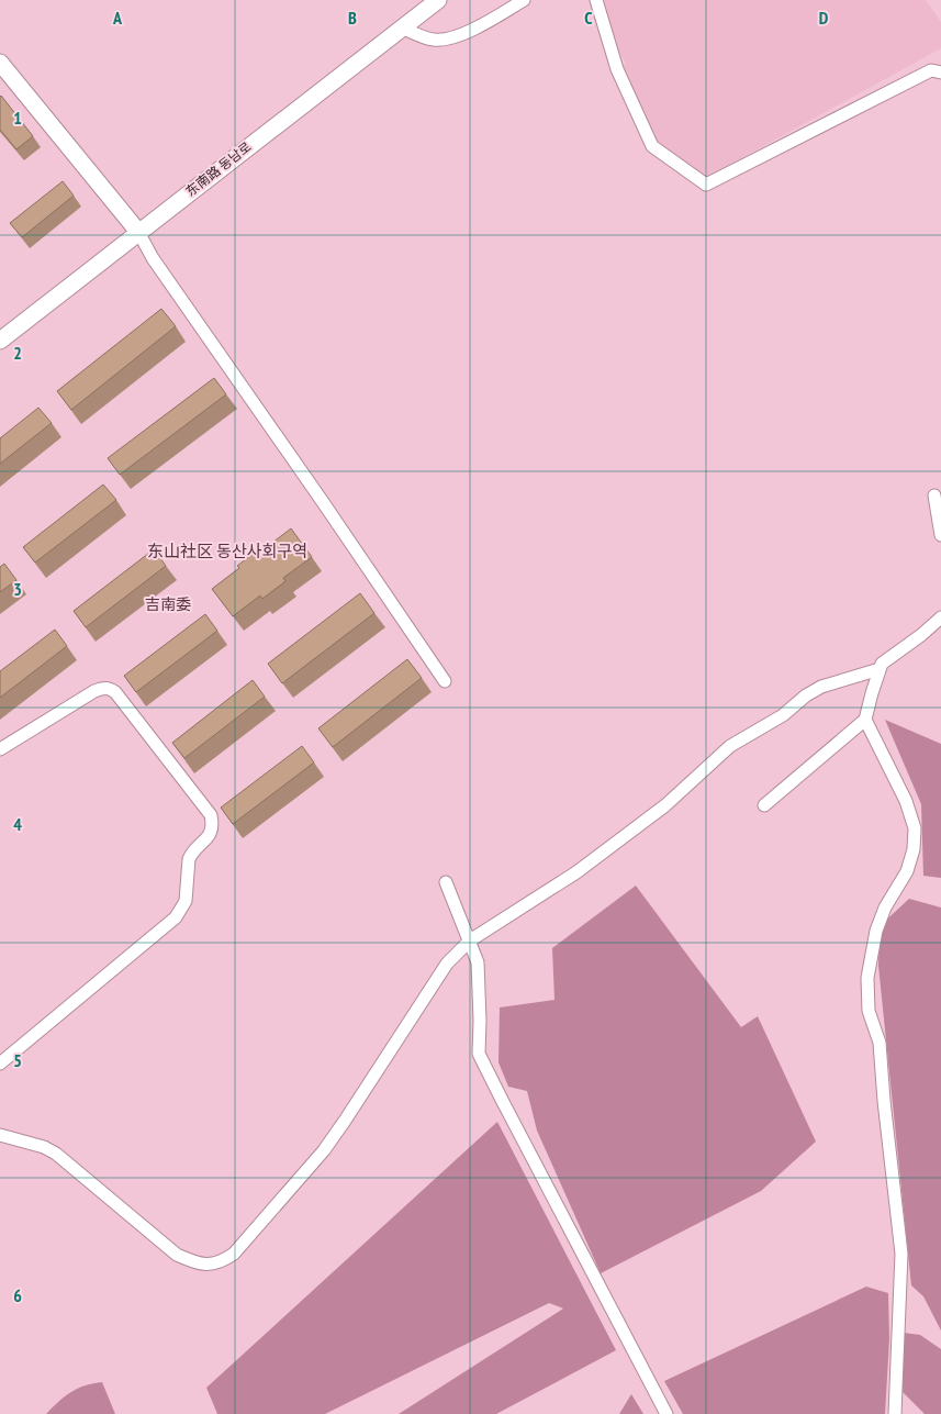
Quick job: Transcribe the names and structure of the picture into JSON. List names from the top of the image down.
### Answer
{
  "streets": {
    "main road": ["东南路 동남로"]
  },
  "districts": ["东山社区 동산사회구역", "吉南委"],
  "grid": {
    "columns": [
      "A",
      "B",
      "C",
      "D"
    ],
    "rows": [
      "1",
      "2",
      "3",
      "4",
      "5",
      "6"
    ]
  }
}
